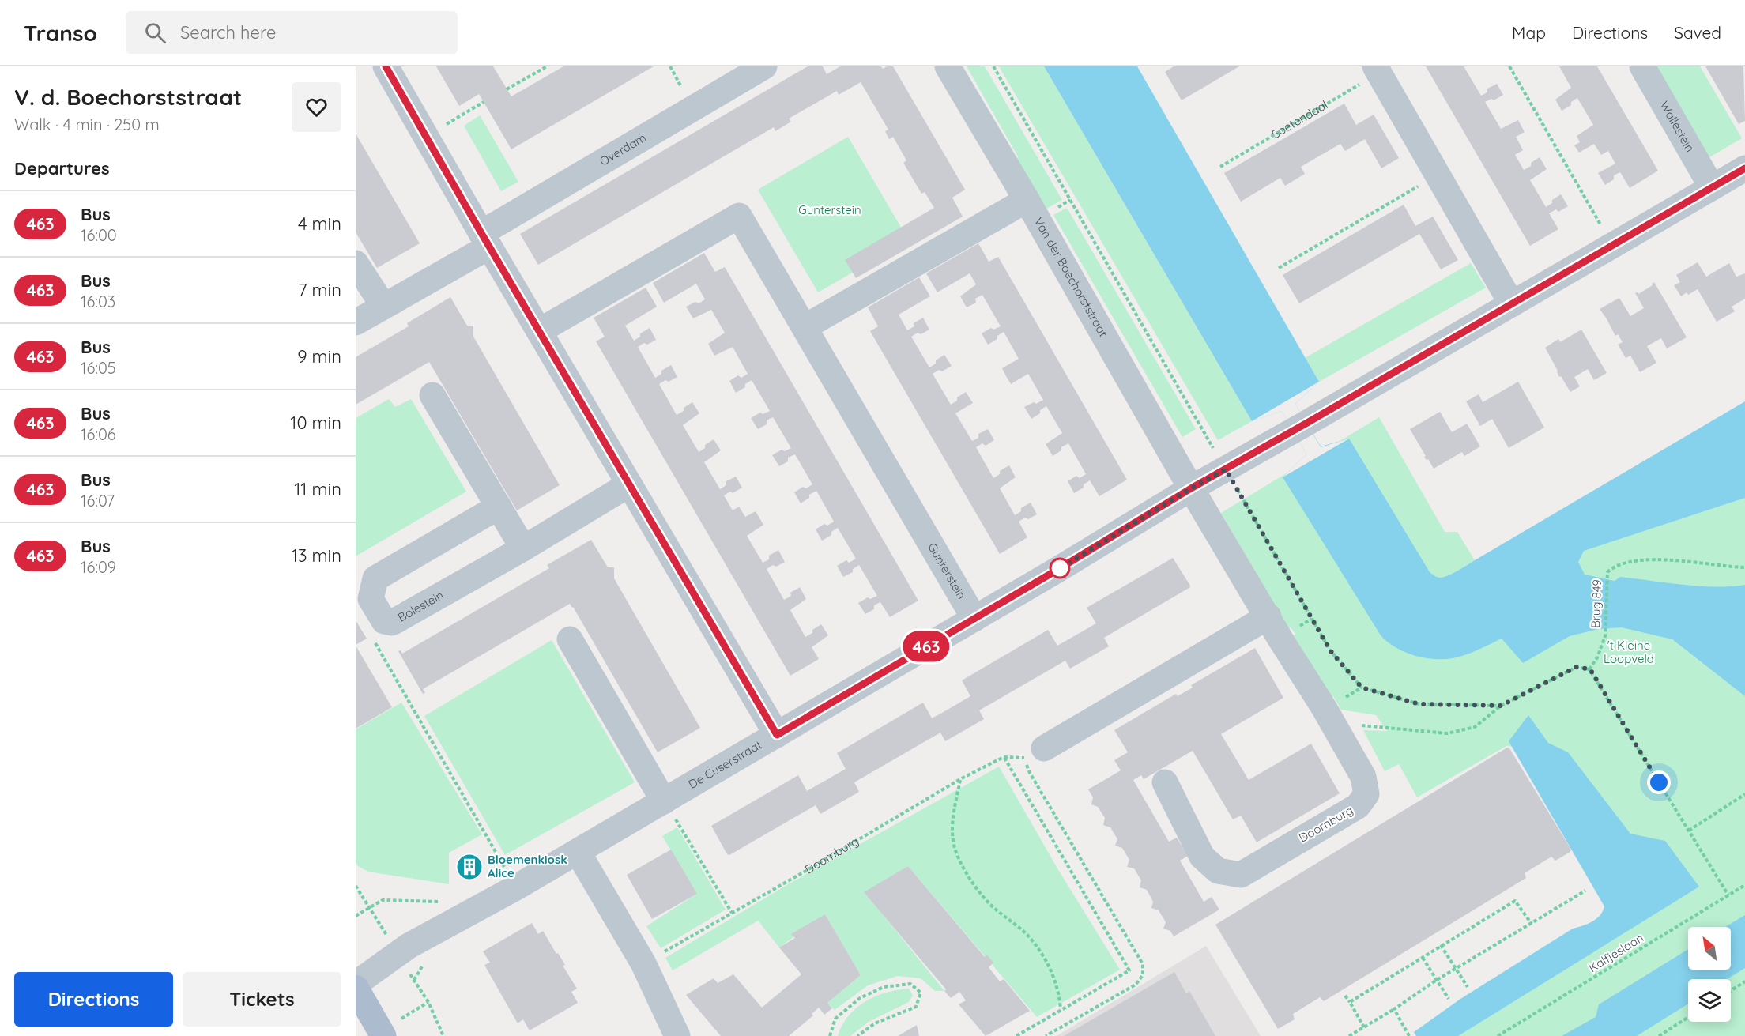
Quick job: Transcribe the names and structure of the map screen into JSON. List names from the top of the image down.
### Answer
{
  "streets": {
    "street": [
      "Wallestein",
      "Overdam",
      "Van der Boechorststraat",
      "Gunterstein",
      "Bolestein",
      "De Cuserstraat",
      "Doornburg"
    ],
    "path": ["Soetendaal", "Brug 849", "Kalfjeslaan"]
  },
  "crossings": [
    ["Wallestein", "De Cuserstraat"],
    ["Van der Boechorststraat", "De Cuserstraat"],
    ["Van der Boechorststraat", "Doornburg"],
    ["Gunterstein", "De Cuserstraat"],
    ["De Cuserstraat", "Doornburg"]
  ],
  "parks": ["Gunterstein", "'t Kleine Loopveld"],
  "places": {
    "building": ["Bloemenkiosk Alice"]
  },
  "lines": ["bus line 463"],
  "north": "top left",
  "page": {
    "header": "Transo",
    "search": "Search here",
    "nav": ["Map", "Directions", "Saved"],
    "heading": [
      ["V. d. Boechorststraat", "Walk · 4 min · 250 m"],
      "Departures"
    ],
    "on_map": "463",
    "list": [
      {
        "mark": "463",
        "name": "Bus",
        "note": "16:00",
        "value": "4 min"
      },
      {
        "mark": "463",
        "name": "Bus",
        "note": "16:03",
        "value": "7 min"
      },
      {
        "mark": "463",
        "name": "Bus",
        "note": "16:05",
        "value": "9 min"
      },
      {
        "mark": "463",
        "name": "Bus",
        "note": "16:06",
        "value": "10 min"
      },
      {
        "mark": "463",
        "name": "Bus",
        "note": "16:07",
        "value": "11 min"
      },
      {
        "mark": "463",
        "name": "Bus",
        "note": "16:09",
        "value": "13 min"
      }
    ],
    "buttons": ["Directions", "Tickets"]
  }
}
